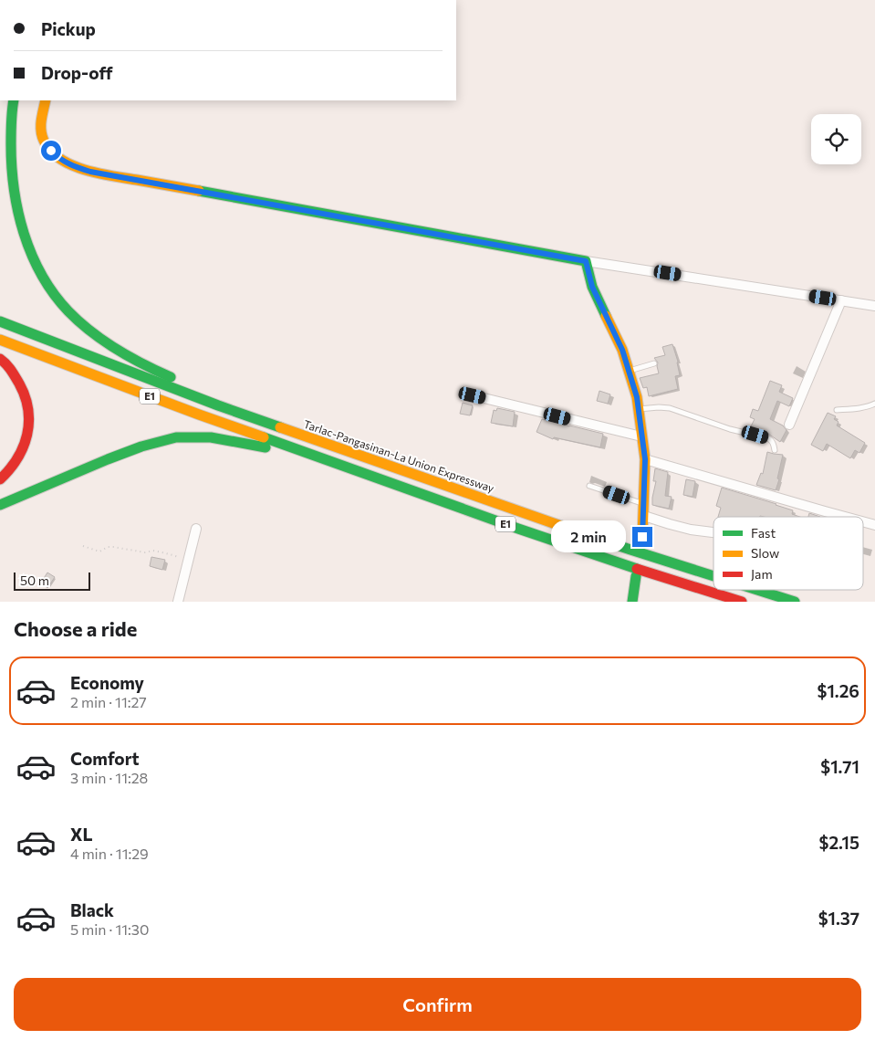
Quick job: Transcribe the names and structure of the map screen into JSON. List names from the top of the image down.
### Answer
{
  "streets": {
    "main road": ["E1", "Tarlac-Pangasinan-La Union Expressway"]
  },
  "legend": ["Fast", "Slow", "Jam"],
  "scale_bar": "50 m",
  "page": {
    "banner": ["Pickup", "Drop-off"],
    "bubble": "2 min",
    "scale": "50 m",
    "heading": "Choose a ride",
    "list": [
      {
        "name": "Economy",
        "note": "2 min · 11:27",
        "value": "$1.26"
      },
      {
        "name": "Comfort",
        "note": "3 min · 11:28",
        "value": "$1.71"
      },
      {
        "name": "XL",
        "note": "4 min · 11:29",
        "value": "$2.15"
      },
      {
        "name": "Black",
        "note": "5 min · 11:30",
        "value": "$1.37"
      }
    ],
    "buttons": "Confirm"
  }
}
